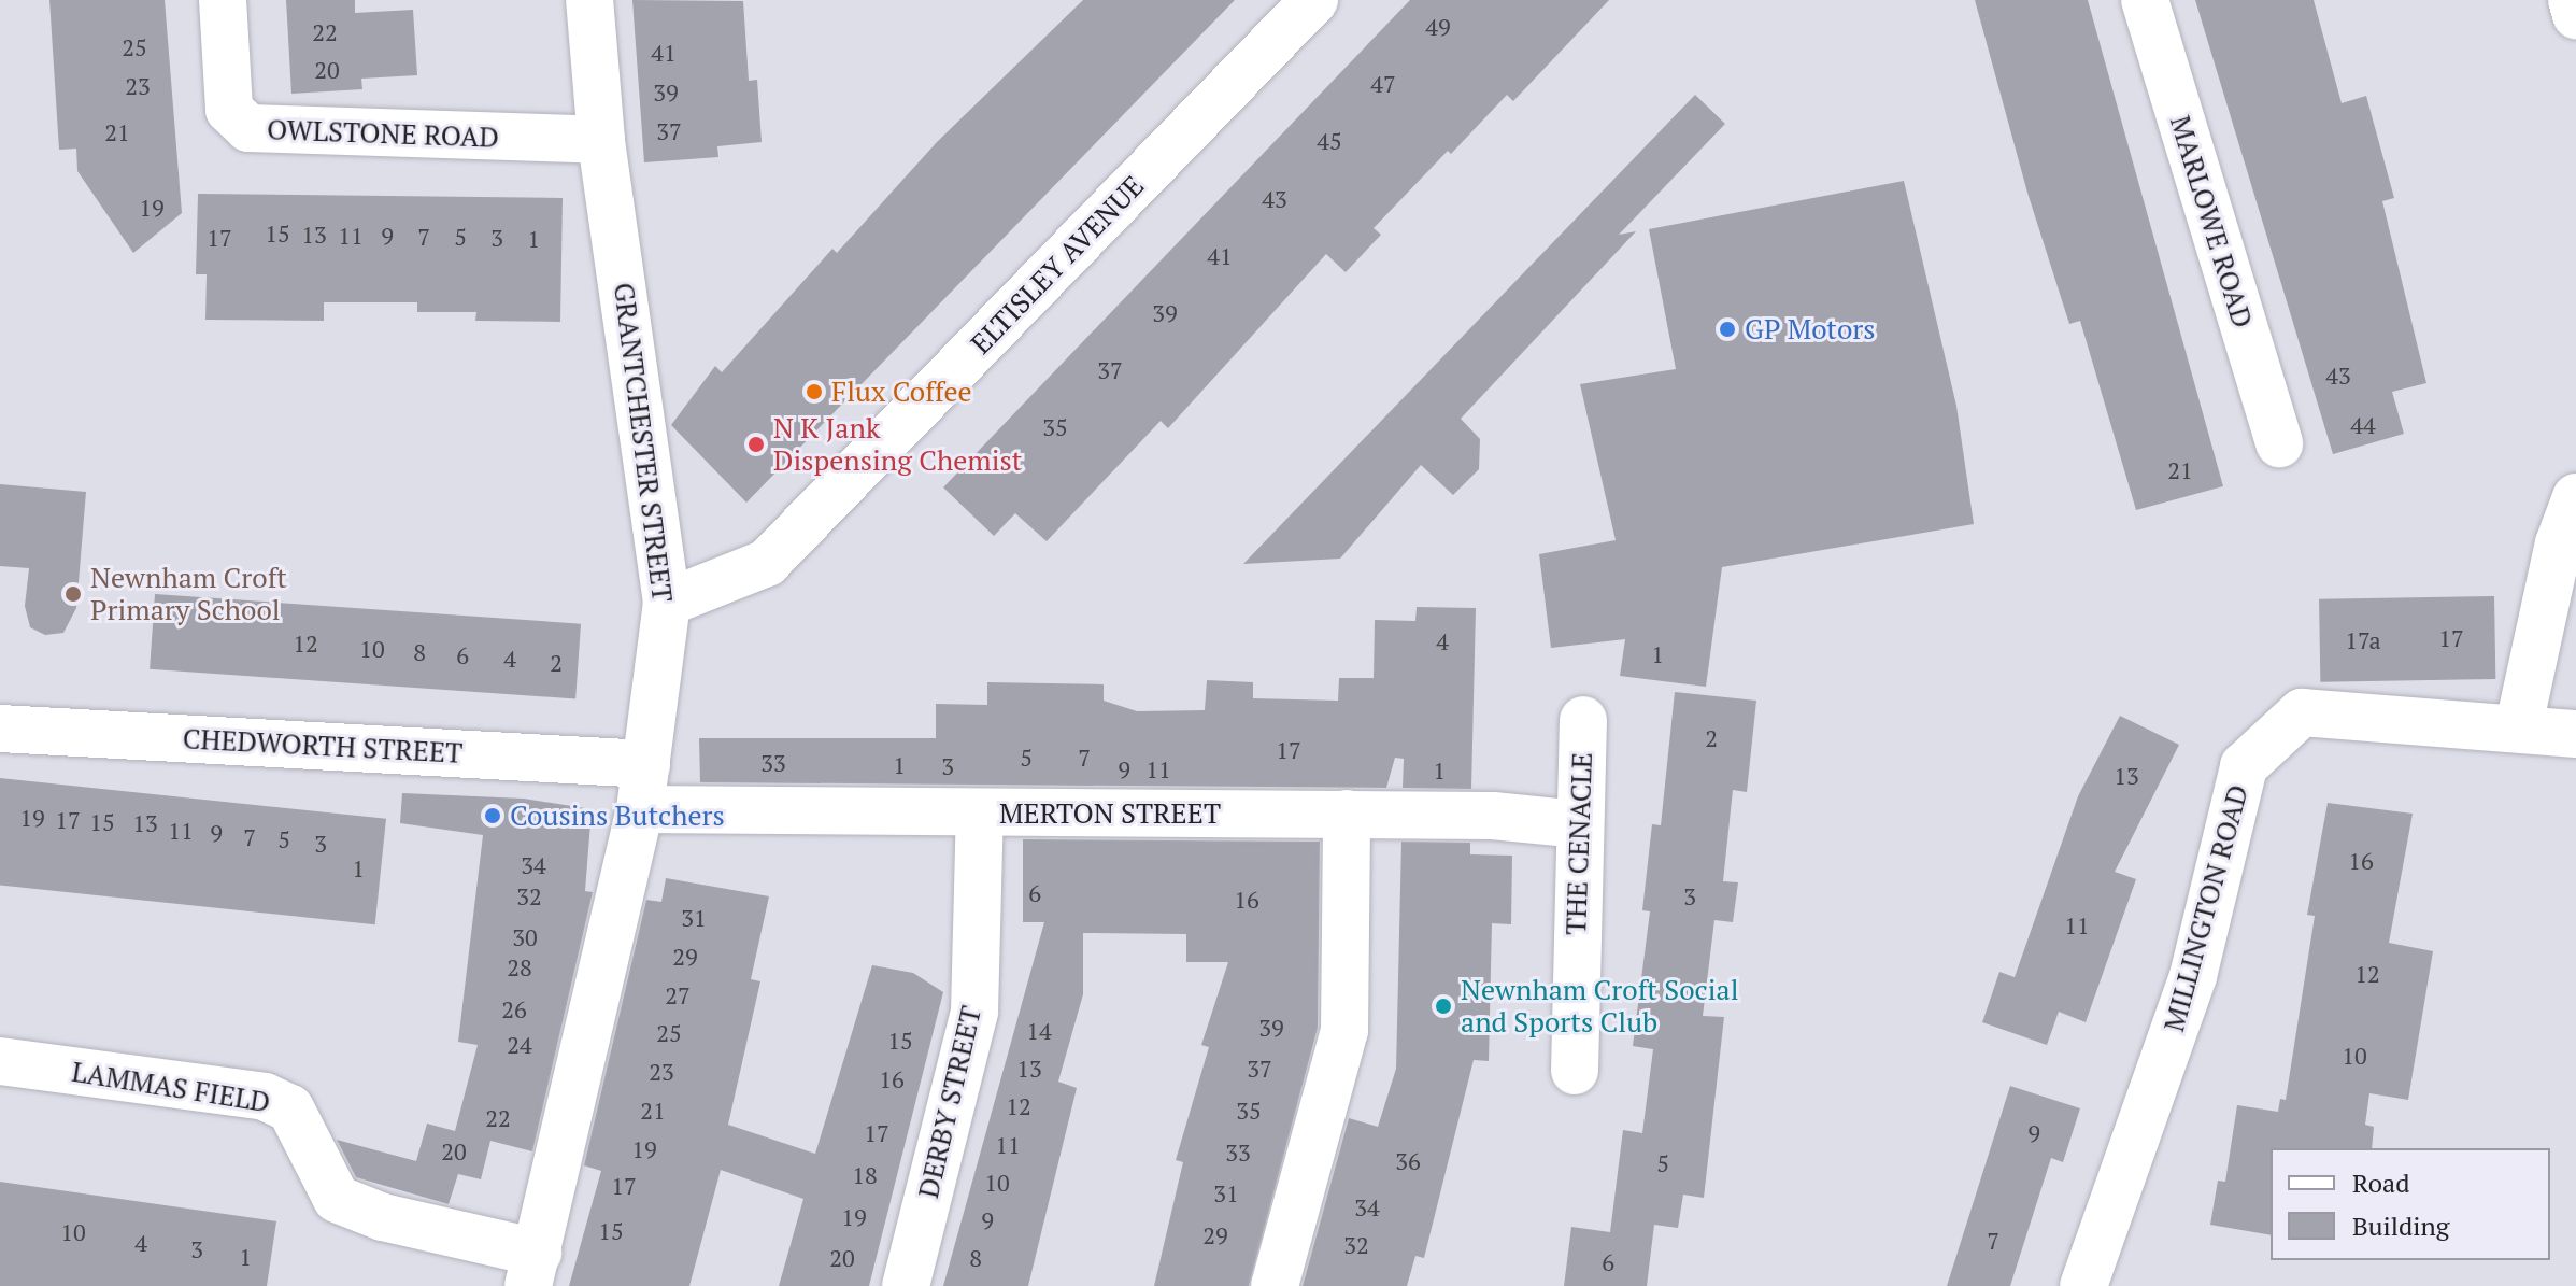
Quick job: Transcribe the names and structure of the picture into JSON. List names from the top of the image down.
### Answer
{
  "streets": {
    "street": [
      "OWLSTONE ROAD",
      "MARLOWE ROAD",
      "ELTISLEY AVENUE",
      "GRANTCHESTER STREET",
      "CHEDWORTH STREET",
      "MERTON STREET",
      "THE CENACLE",
      "MILLINGTON ROAD",
      "LAMMAS FIELD",
      "DERBY STREET"
    ]
  },
  "crossings": [
    ["OWLSTONE ROAD", "GRANTCHESTER STREET"],
    ["ELTISLEY AVENUE", "GRANTCHESTER STREET"],
    ["GRANTCHESTER STREET", "CHEDWORTH STREET"],
    ["GRANTCHESTER STREET", "MERTON STREET"],
    ["GRANTCHESTER STREET", "LAMMAS FIELD"],
    ["MERTON STREET", "THE CENACLE"],
    ["MERTON STREET", "DERBY STREET"]
  ],
  "places": [
    "GP Motors",
    "Flux Coffee",
    "N K Jank Dispensing Chemist",
    "Newnham Croft Primary School",
    "Cousins Butchers",
    "Newnham Croft Social and Sports Club"
  ],
  "house_numbers": [
    "49",
    "22",
    "25",
    "41",
    "20",
    "47",
    "23",
    "39",
    "37",
    "21",
    "45",
    "43",
    "19",
    "15",
    "13",
    "11",
    "9",
    "7",
    "5",
    "17",
    "3",
    "1",
    "41",
    "39",
    "37",
    "43",
    "44",
    "35",
    "21",
    "17",
    "17a",
    "4",
    "12",
    "10",
    "8",
    "1",
    "6",
    "4",
    "2",
    "2",
    "17",
    "5",
    "7",
    "33",
    "1",
    "3",
    "9",
    "11",
    "1",
    "13",
    "19",
    "17",
    "15",
    "13",
    "11",
    "9",
    "7",
    "5",
    "3",
    "16",
    "34",
    "1",
    "6",
    "32",
    "3",
    "16",
    "31",
    "11",
    "30",
    "29",
    "28",
    "12",
    "27",
    "26",
    "39",
    "14",
    "25",
    "15",
    "24",
    "10",
    "13",
    "37",
    "23",
    "16",
    "12",
    "21",
    "35",
    "22",
    "17",
    "9",
    "11",
    "19",
    "20",
    "33",
    "36",
    "5",
    "18",
    "10",
    "17",
    "31",
    "34",
    "19",
    "9",
    "15",
    "10",
    "29",
    "7",
    "4",
    "32",
    "3",
    "1",
    "20",
    "8",
    "6"
  ],
  "legend": ["Road", "Building"]
}
